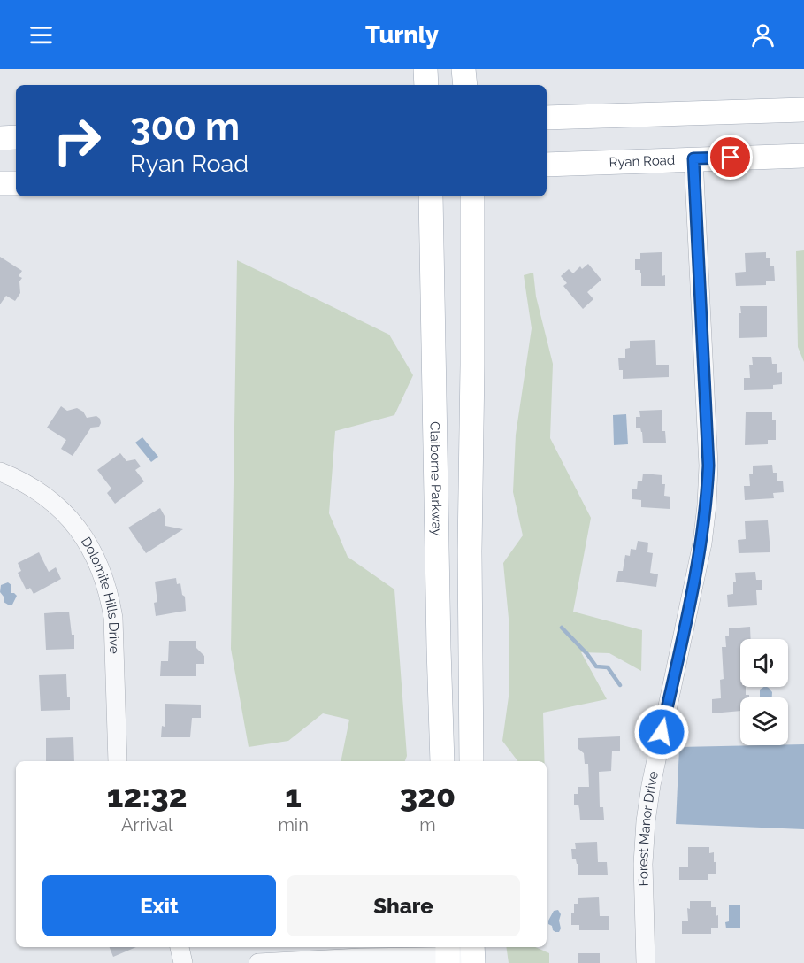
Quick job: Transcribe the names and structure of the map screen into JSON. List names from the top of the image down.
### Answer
{
  "streets": {
    "main road": ["Ryan Road", "Claiborne Parkway"],
    "street": ["Dolomite Hills Drive", "Forest Manor Drive"]
  },
  "crossings": [
    ["Ryan Road", "Forest Manor Drive"]
  ],
  "page": {
    "header": "Turnly",
    "turn": ["300 m", "Ryan Road"],
    "eta": [
      "12:32",
      "Arrival",
      "1",
      "min",
      "320",
      "m"
    ],
    "buttons": ["Exit", "Share"]
  }
}
